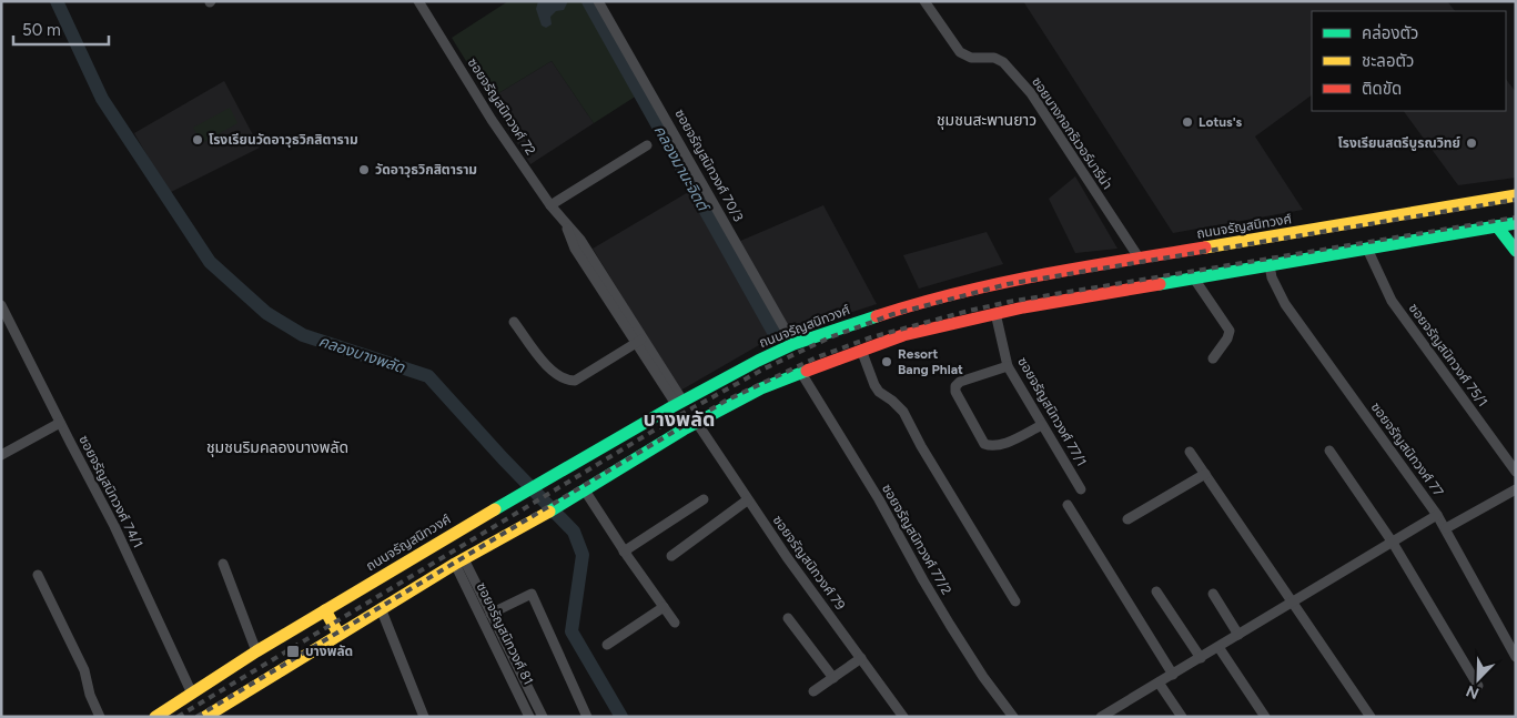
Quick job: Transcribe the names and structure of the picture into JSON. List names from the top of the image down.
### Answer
{
  "streets": {
    "main road": ["ถนนจรัญสนิทวงศ์"],
    "street": [
      "ซอยจรัญสนิทวงศ์ 72",
      "ซอยบางกอกริเวอร์มารีน่า",
      "ซอยจรัญสนิทวงศ์ 70/3",
      "ซอยจรัญสนิทวงศ์ 75/1",
      "ซอยจรัญสนิทวงศ์ 77/1",
      "ซอยจรัญสนิทวงศ์ 77",
      "ซอยจรัญสนิทวงศ์ 74/1",
      "ซอยจรัญสนิทวงศ์ 77/2",
      "ซอยจรัญสนิทวงศ์ 79",
      "ซอยจรัญสนิทวงศ์ 81"
    ]
  },
  "crossings": [
    ["ซอยจรัญสนิทวงศ์ 72", "ถนนจรัญสนิทวงศ์"],
    ["ซอยบางกอกริเวอร์มารีน่า", "ถนนจรัญสนิทวงศ์"],
    ["ซอยจรัญสนิทวงศ์ 70/3", "ถนนจรัญสนิทวงศ์"],
    ["ถนนจรัญสนิทวงศ์", "ซอยจรัญสนิทวงศ์ 74/1"]
  ],
  "districts": ["ชุมชนสะพานยาว", "บางพลัด", "ชุมชนริมคลองบางพลัด"],
  "water": ["คลองมานะจิตต์", "คลองบางพลัด"],
  "places": {
    "other": [
      "Lotus's",
      "โรงเรียนวัดอาวุธวิกสิตาราม",
      "โรงเรียนสตรีบูรณวิทย์",
      "วัดอาวุธวิกสิตาราม",
      "Resort Bang Phlat"
    ],
    "transit": ["บางพลัด"]
  },
  "legend": ["คล่องตัว", "ชะลอตัว", "ติดขัด"],
  "scale_bar": "50 m",
  "north": "bottom left"
}
